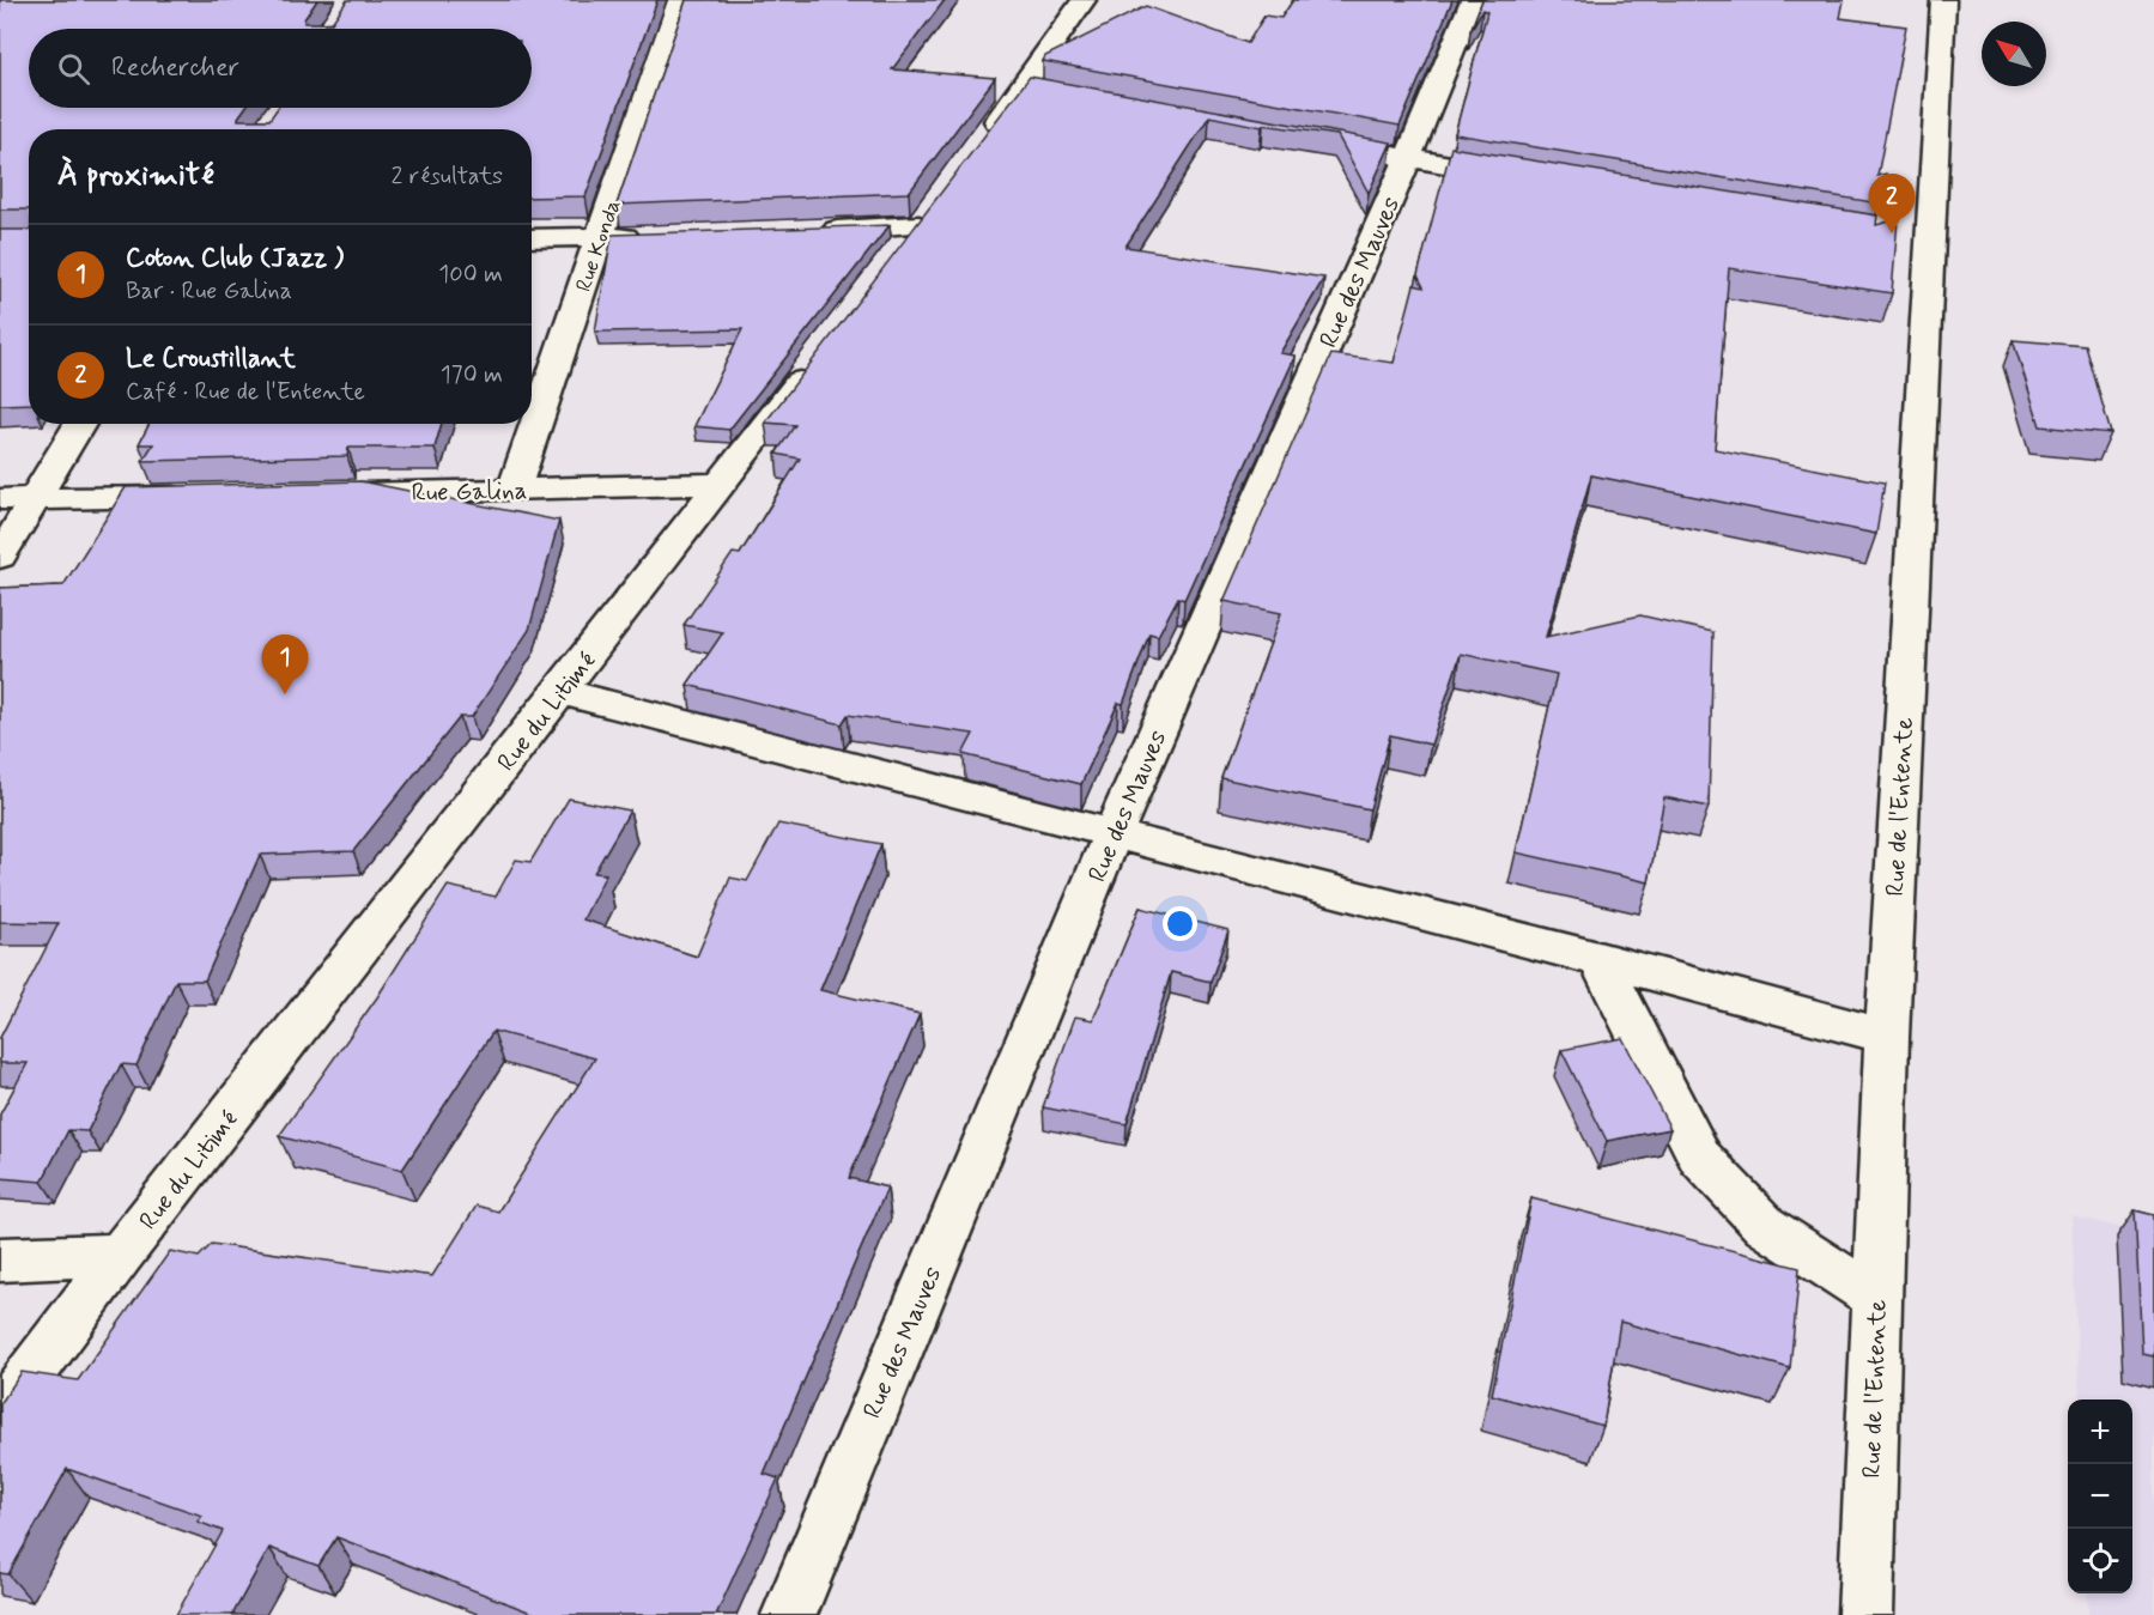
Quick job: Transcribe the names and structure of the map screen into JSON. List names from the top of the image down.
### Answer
{
  "streets": {
    "street": [
      "Rue Konda",
      "Rue des Mauves",
      "Rue Galina",
      "Rue du Litimé",
      "Rue de l'Entente"
    ]
  },
  "crossings": [
    ["Rue Konda", "Rue Galina"],
    ["Rue Galina", "Rue du Litimé"]
  ],
  "north": "top left",
  "page": {
    "search": "Rechercher",
    "heading": ["À proximité", "2 résultats"],
    "pins": ["2", "1"],
    "list": [
      {
        "mark": "1",
        "name": "Coton Club (Jazz )",
        "note": "Bar · Rue Galina",
        "value": "100 m"
      },
      {
        "mark": "2",
        "name": "Le Croustillant",
        "note": "Café · Rue de l'Entente",
        "value": "170 m"
      }
    ],
    "map_buttons": ["+", "−"]
  }
}
